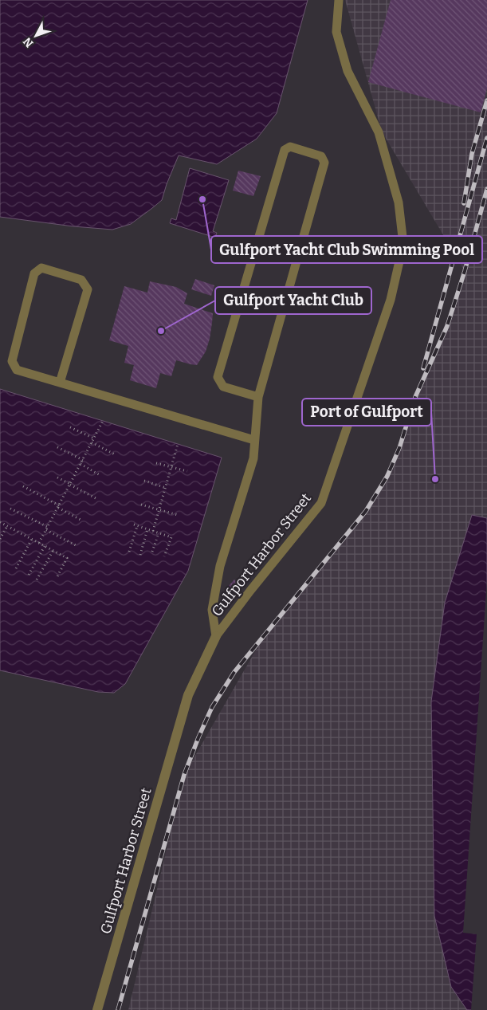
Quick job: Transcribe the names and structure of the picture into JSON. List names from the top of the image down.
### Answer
{
  "streets": {
    "street": ["Gulfport Harbor Street"]
  },
  "places": ["Gulfport Yacht Club Swimming Pool", "Gulfport Yacht Club", "Port of Gulfport"],
  "north": "bottom left"
}
